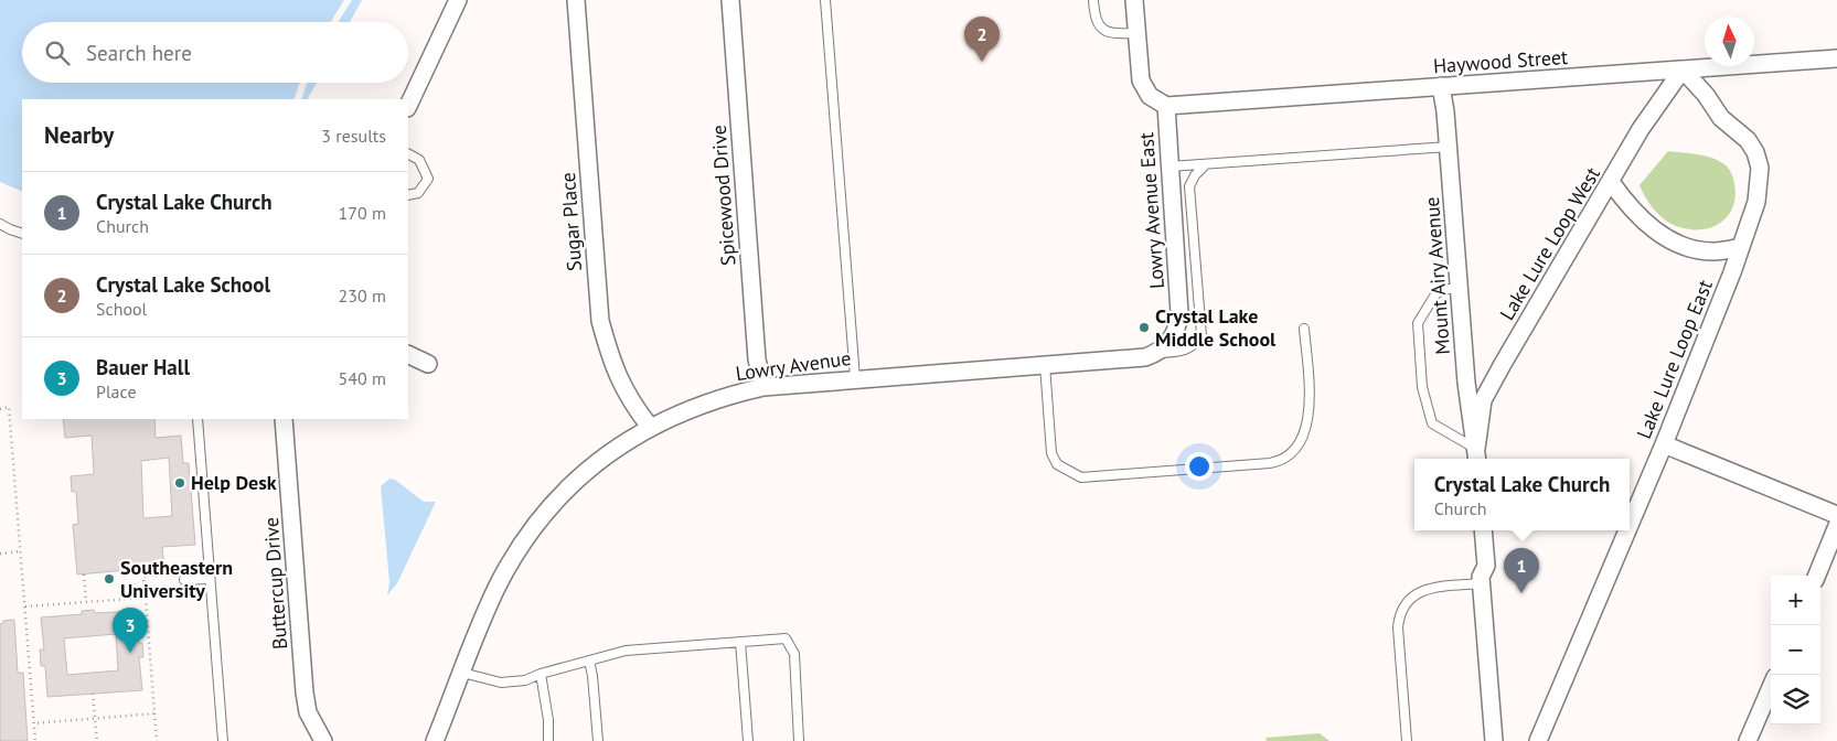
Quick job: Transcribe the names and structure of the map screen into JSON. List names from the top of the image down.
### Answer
{
  "streets": {
    "street": [
      "Haywood Street",
      "Spicewood Drive",
      "Lowry Avenue East",
      "Sugar Place",
      "Lake Lure Loop West",
      "Mount Airy Avenue",
      "Lake Lure Loop East",
      "Lowry Avenue",
      "Buttercup Drive"
    ]
  },
  "crossings": [
    ["Haywood Street", "Lowry Avenue East"],
    ["Haywood Street", "Lake Lure Loop West"],
    ["Haywood Street", "Mount Airy Avenue"],
    ["Haywood Street", "Lake Lure Loop East"],
    ["Spicewood Drive", "Lowry Avenue"],
    ["Lowry Avenue East", "Lowry Avenue"],
    ["Sugar Place", "Lowry Avenue"],
    ["Lake Lure Loop West", "Mount Airy Avenue"],
    ["Lake Lure Loop West", "Lake Lure Loop East"]
  ],
  "places": ["Crystal Lake Middle School", "Help Desk", "Southeastern University"],
  "north": "top",
  "page": {
    "pins": ["2", "1", "3"],
    "search": "Search here",
    "heading": ["Nearby", "3 results"],
    "list": [
      {
        "mark": "1",
        "name": "Crystal Lake Church",
        "note": "Church",
        "value": "170 m"
      },
      {
        "mark": "2",
        "name": "Crystal Lake School",
        "note": "School",
        "value": "230 m"
      },
      {
        "mark": "3",
        "name": "Bauer Hall",
        "note": "Place",
        "value": "540 m"
      }
    ],
    "popup": ["Crystal Lake Church", "Church"],
    "map_buttons": ["+", "−"]
  }
}
